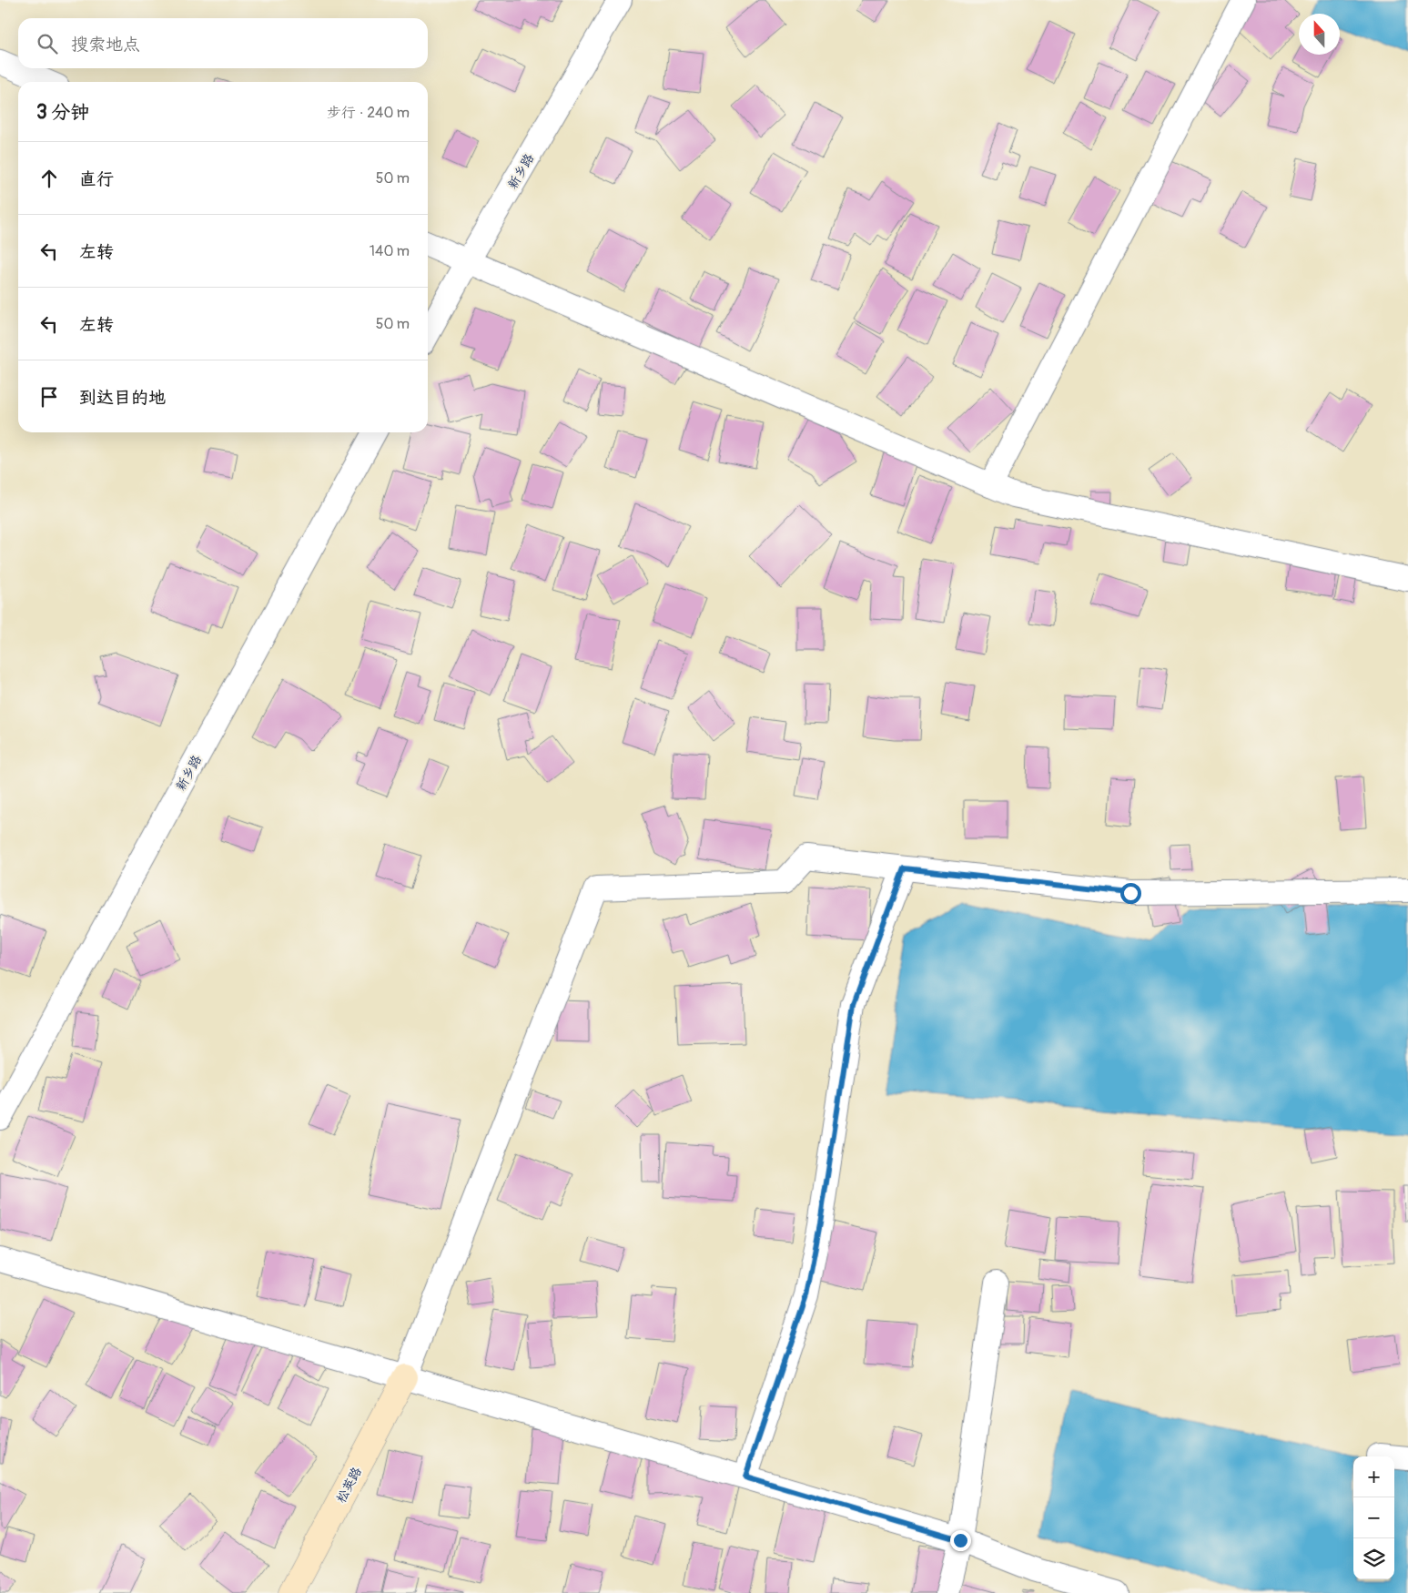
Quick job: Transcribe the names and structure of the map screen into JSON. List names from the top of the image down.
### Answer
{
  "streets": {
    "street": ["新乡路", "松英路"]
  },
  "north": "top",
  "page": {
    "search": "搜索地点",
    "heading": ["3 分钟", "步行 · 240 m"],
    "list": [
      ["直行", "50 m"],
      ["左转", "140 m"],
      ["左转", "50 m"],
      "到达目的地"
    ],
    "map_buttons": ["+", "−"]
  }
}
